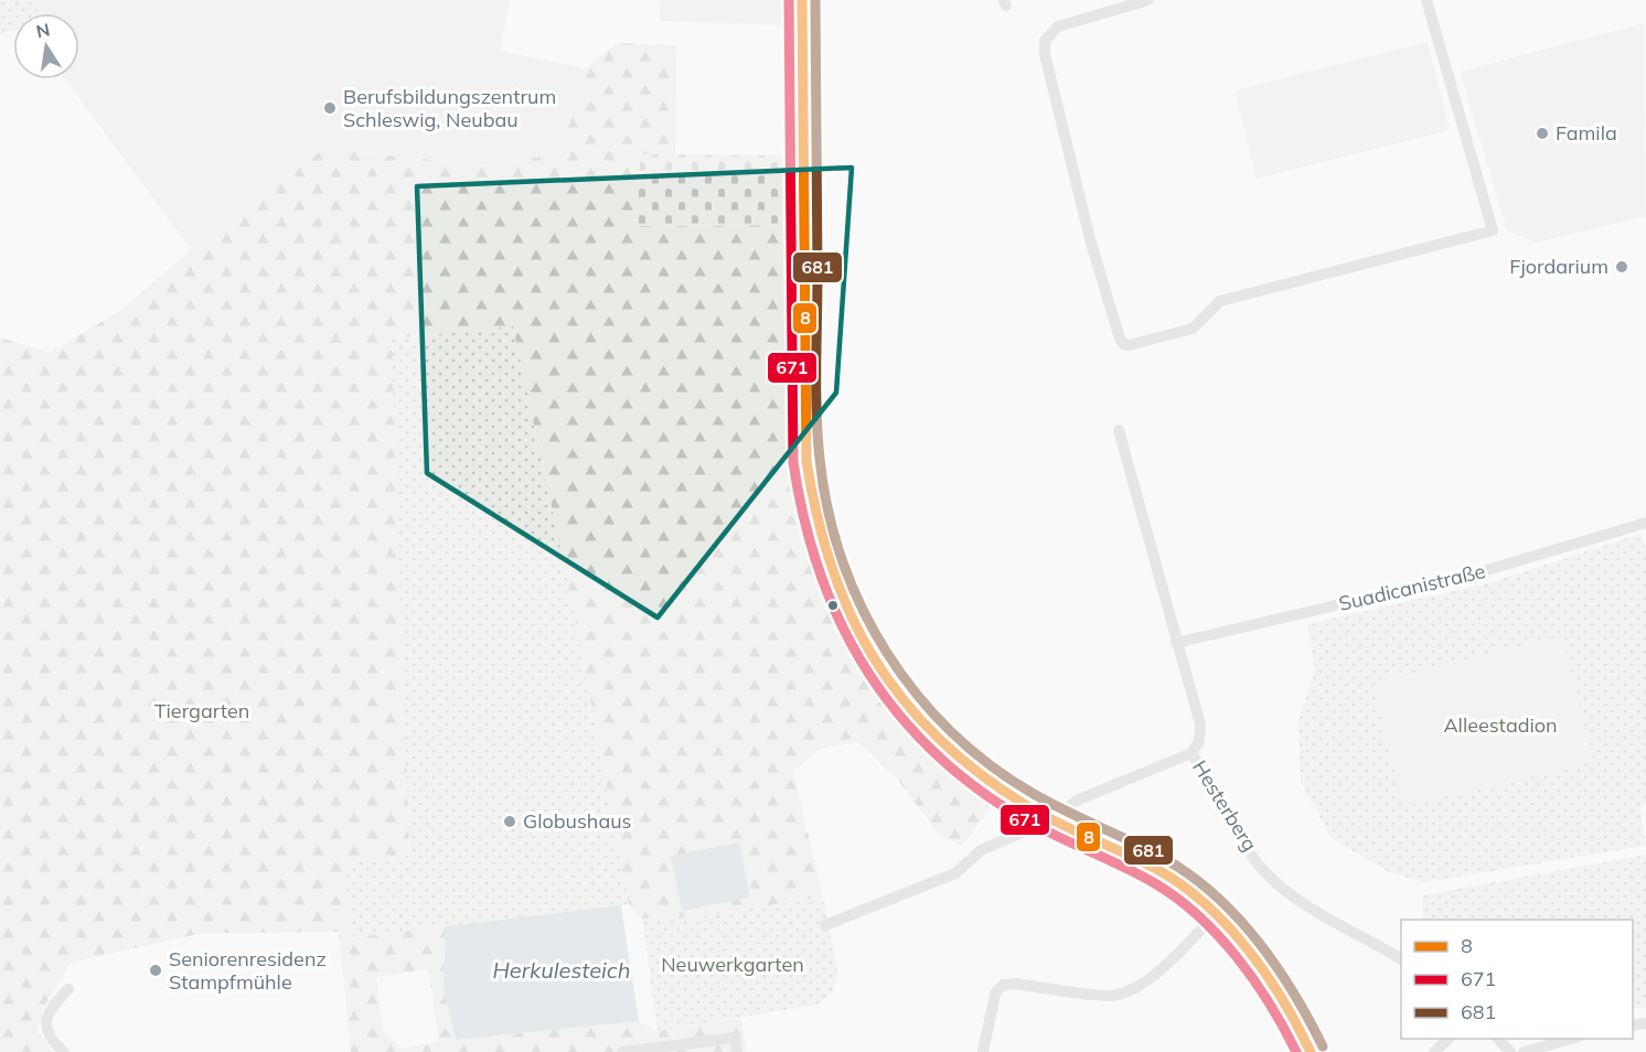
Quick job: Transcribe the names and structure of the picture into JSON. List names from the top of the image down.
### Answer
{
  "streets": {
    "street": ["Suadicanistraße", "Hesterberg"]
  },
  "crossings": [
    ["Suadicanistraße", "Hesterberg"]
  ],
  "water": ["Herkulesteich"],
  "parks": ["Tiergarten", "Alleestadion", "Neuwerkgarten"],
  "places": [
    "Berufsbildungszentrum Schleswig, Neubau",
    "Famila",
    "Fjordarium",
    "Globushaus",
    "Seniorenresidenz Stampfmühle"
  ],
  "lines": ["transit line 8", "transit line 671", "transit line 681"],
  "legend": ["8", "671", "681"],
  "north": "top"
}
